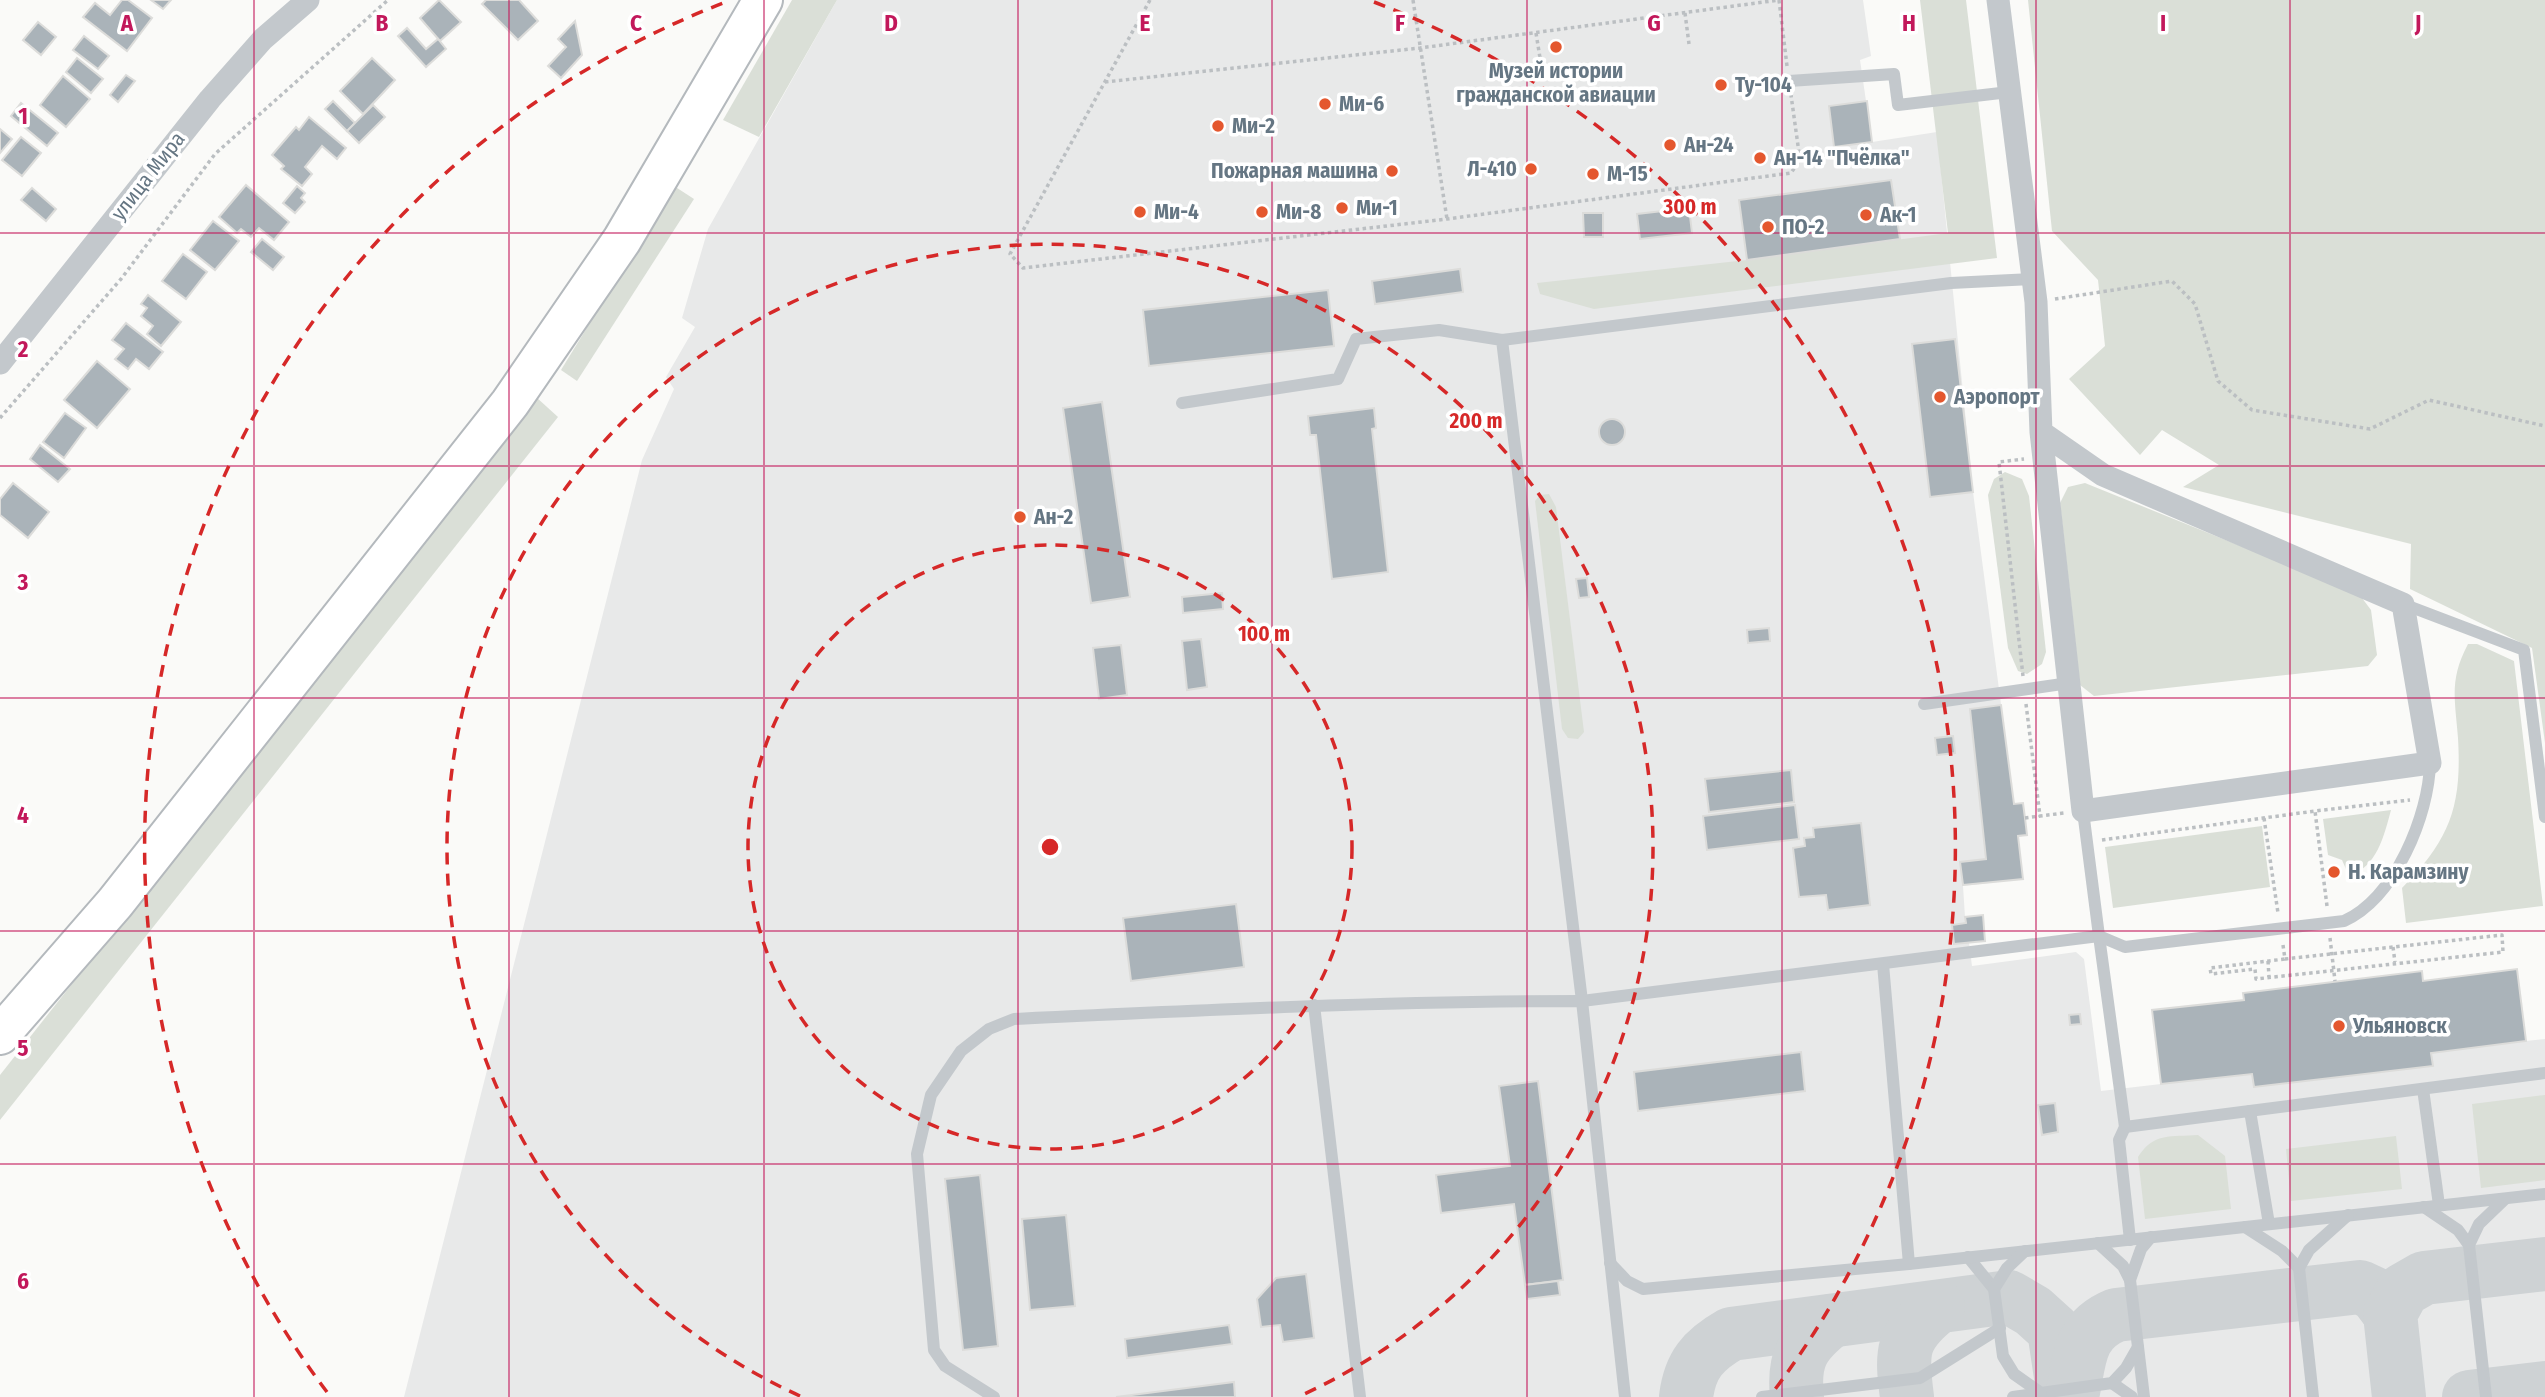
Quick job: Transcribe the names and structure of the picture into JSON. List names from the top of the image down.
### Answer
{
  "streets": {
    "street": ["улица Мира"]
  },
  "places": [
    "Музей истории гражданской авиации",
    "Ту-104",
    "Ми-6",
    "Ми-2",
    "Ан-24",
    "Ан-14 \"Пчёлка\"",
    "Л-410",
    "Пожарная машина",
    "М-15",
    "Ми-1",
    "Ми-4",
    "Ми-8",
    "Ак-1",
    "ПО-2",
    "Аэропорт",
    "Ан-2",
    "Н. Карамзину",
    "Ульяновск"
  ],
  "grid": {
    "columns": [
      "A",
      "B",
      "C",
      "D",
      "E",
      "F",
      "G",
      "H",
      "I",
      "J"
    ],
    "rows": [
      "1",
      "2",
      "3",
      "4",
      "5",
      "6"
    ]
  },
  "rings": ["300 m", "200 m", "100 m"]
}
